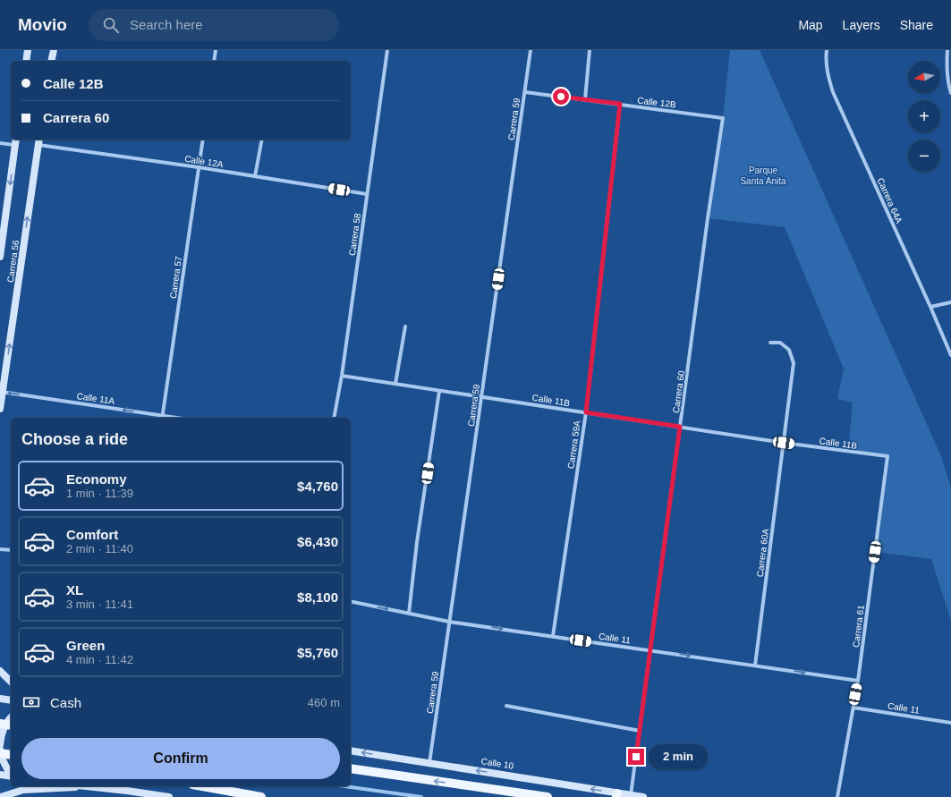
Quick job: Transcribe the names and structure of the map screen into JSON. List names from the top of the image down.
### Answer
{
  "streets": {
    "street": [
      "Calle 12B",
      "Carrera 59",
      "Calle 12A",
      "Carrera 64A",
      "Carrera 58",
      "Carrera 56",
      "Carrera 57",
      "Carrera 60",
      "Calle 11A",
      "Calle 11B",
      "Carrera 59A",
      "Carrera 60A",
      "Carrera 61",
      "Calle 11",
      "Calle 10"
    ]
  },
  "crossings": [
    ["Calle 12B", "Carrera 59"],
    ["Calle 12B", "Carrera 60"],
    ["Calle 12B", "Carrera 59A"],
    ["Carrera 59", "Calle 11B"],
    ["Carrera 59", "Calle 11"],
    ["Carrera 59", "Calle 10"],
    ["Calle 12A", "Carrera 58"],
    ["Calle 12A", "Carrera 56"],
    ["Calle 12A", "Carrera 57"],
    ["Carrera 58", "Calle 11B"],
    ["Carrera 56", "Calle 11A"],
    ["Carrera 57", "Calle 11A"],
    ["Carrera 60", "Calle 11B"],
    ["Carrera 60", "Calle 11"],
    ["Carrera 60", "Calle 10"],
    ["Calle 11B", "Carrera 59A"],
    ["Calle 11B", "Carrera 60A"],
    ["Calle 11B", "Carrera 61"],
    ["Carrera 59A", "Calle 11"],
    ["Carrera 60A", "Calle 11"],
    ["Carrera 61", "Calle 11"]
  ],
  "one_way": ["Calle 11A", "Calle 11", "Calle 10"],
  "parks": ["Parque Santa Anita"],
  "north": "left",
  "page": {
    "header": "Movio",
    "search": "Search here",
    "nav": ["Map", "Layers", "Share"],
    "map_buttons": ["+", "−"],
    "banner": ["Calle 12B", "Carrera 60"],
    "heading": "Choose a ride",
    "list": [
      {
        "name": "Economy",
        "note": "1 min · 11:39",
        "value": "$4,760"
      },
      {
        "name": "Comfort",
        "note": "2 min · 11:40",
        "value": "$6,430"
      },
      {
        "name": "XL",
        "note": "3 min · 11:41",
        "value": "$8,100"
      },
      {
        "name": "Green",
        "note": "4 min · 11:42",
        "value": "$5,760"
      }
    ],
    "pay": ["Cash", "460 m"],
    "buttons": "Confirm",
    "bubble": "2 min"
  }
}
